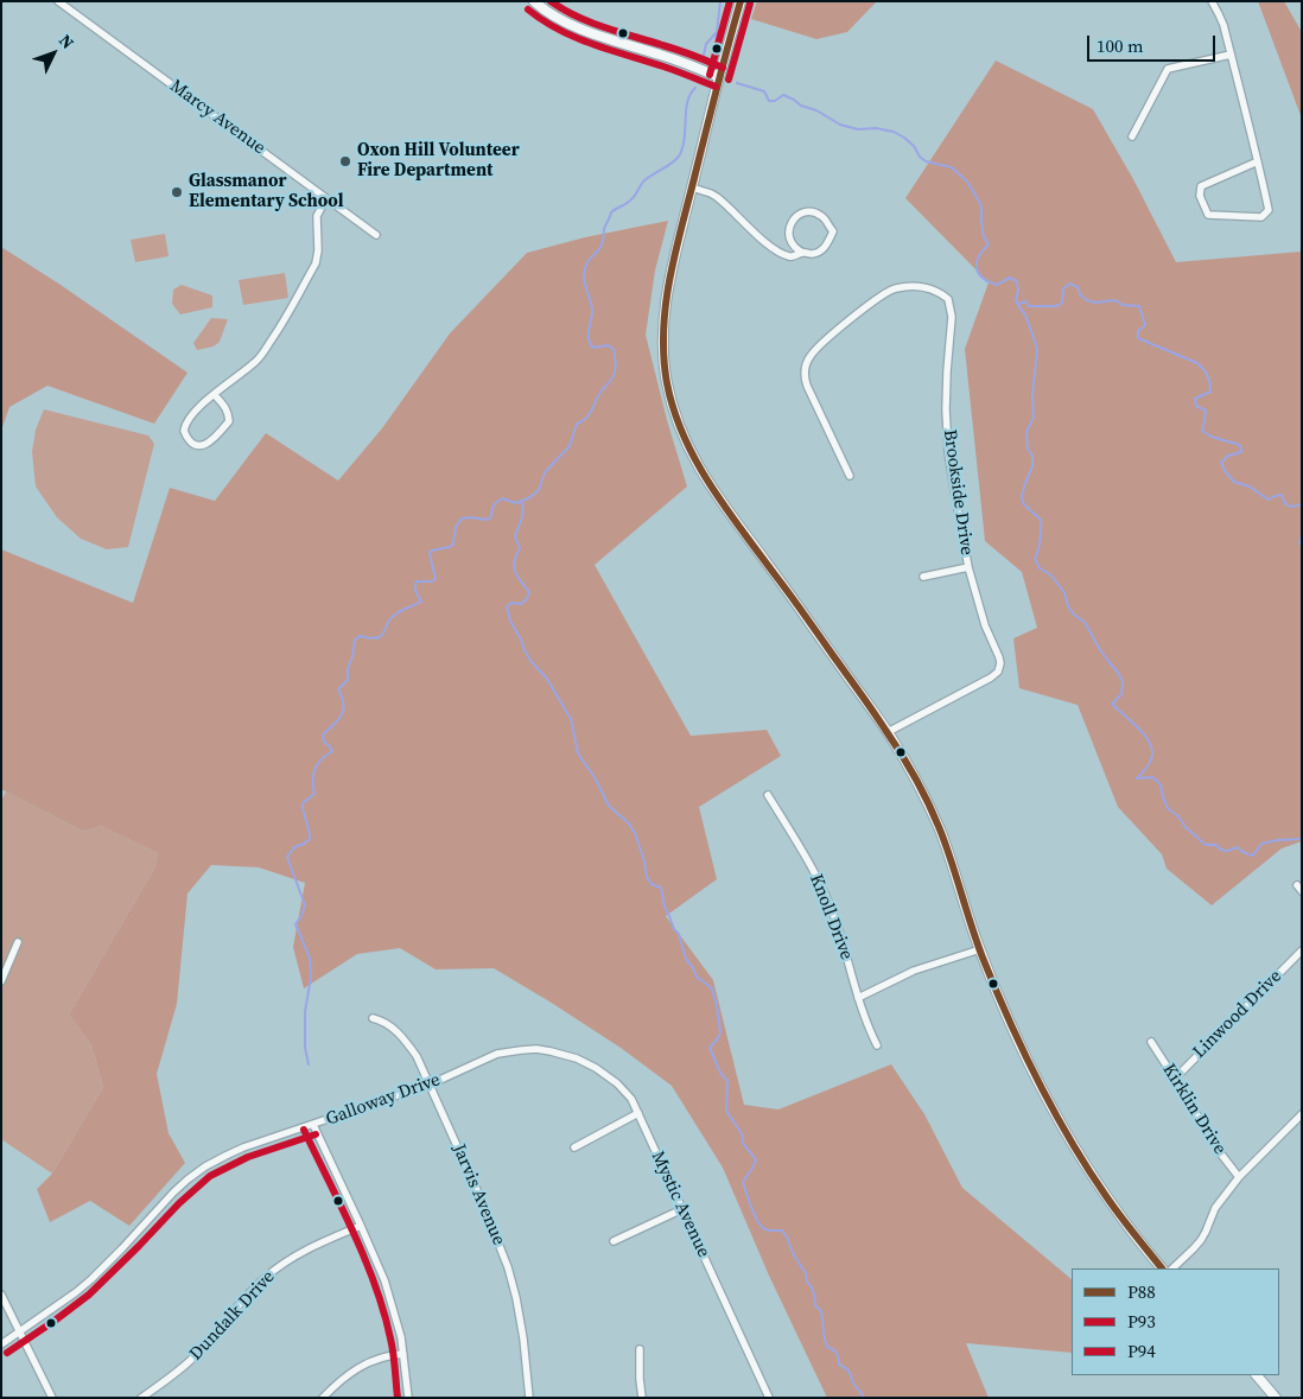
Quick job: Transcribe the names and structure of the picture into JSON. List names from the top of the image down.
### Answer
{
  "streets": {
    "street": [
      "Marcy Avenue",
      "Brookside Drive",
      "Knoll Drive",
      "Linwood Drive",
      "Galloway Drive",
      "Kirklin Drive",
      "Jarvis Avenue",
      "Mystic Avenue",
      "Dundalk Drive"
    ]
  },
  "crossings": [
    ["Linwood Drive", "Kirklin Drive"],
    ["Galloway Drive", "Jarvis Avenue"],
    ["Galloway Drive", "Mystic Avenue"]
  ],
  "places": ["Oxon Hill Volunteer Fire Department", "Glassmanor Elementary School"],
  "lines": ["transit line P88", "transit line P94", "transit line P93"],
  "legend": ["P88", "P93", "P94"],
  "scale_bar": "100 m",
  "north": "top right"
}
